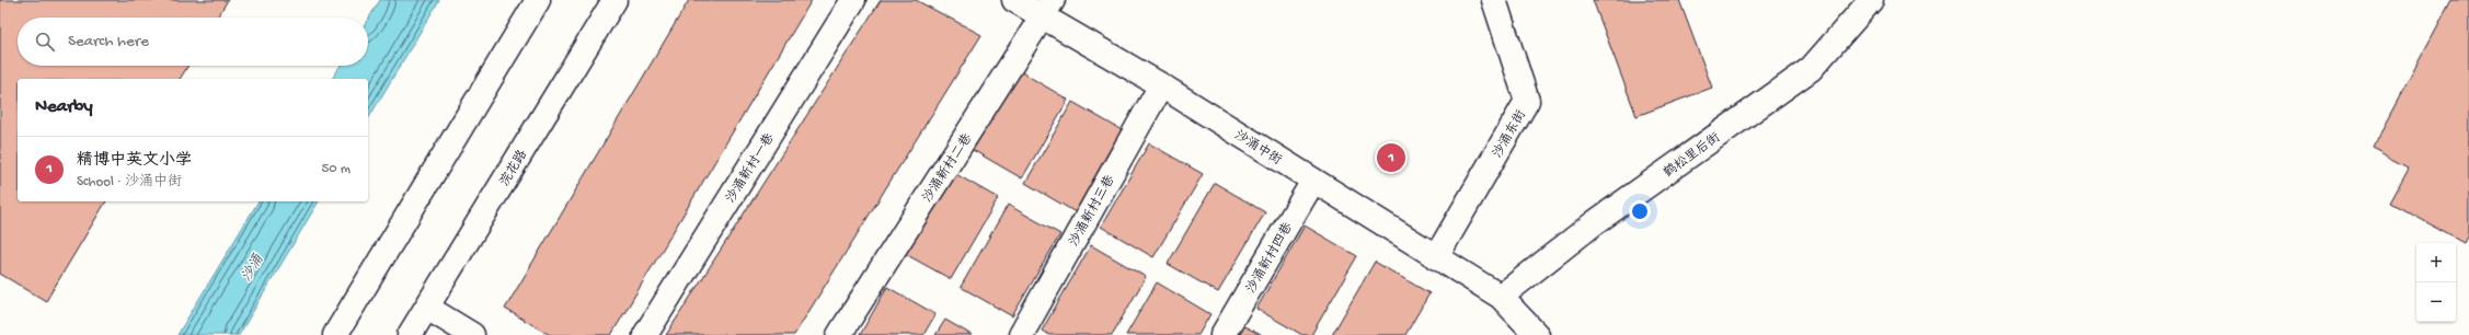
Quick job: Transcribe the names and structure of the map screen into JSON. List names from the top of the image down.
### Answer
{
  "streets": {
    "street": [
      "沙涌东街",
      "沙涌中街",
      "鹤松里后街",
      "浣花路",
      "沙涌新村一巷",
      "沙涌新村二巷",
      "沙涌新村三巷",
      "沙涌新村四巷"
    ]
  },
  "crossings": [
    ["沙涌东街", "沙涌中街"],
    ["沙涌中街", "鹤松里后街"],
    ["沙涌中街", "沙涌新村二巷"],
    ["沙涌中街", "沙涌新村三巷"],
    ["沙涌中街", "沙涌新村四巷"]
  ],
  "water": ["沙涌"],
  "page": {
    "search": "Search here",
    "heading": "Nearby",
    "list": [
      {
        "mark": "1",
        "name": "精博中英文小学",
        "note": "School · 沙涌中街",
        "value": "50 m"
      }
    ],
    "pins": "1",
    "map_buttons": ["+", "−"]
  }
}
